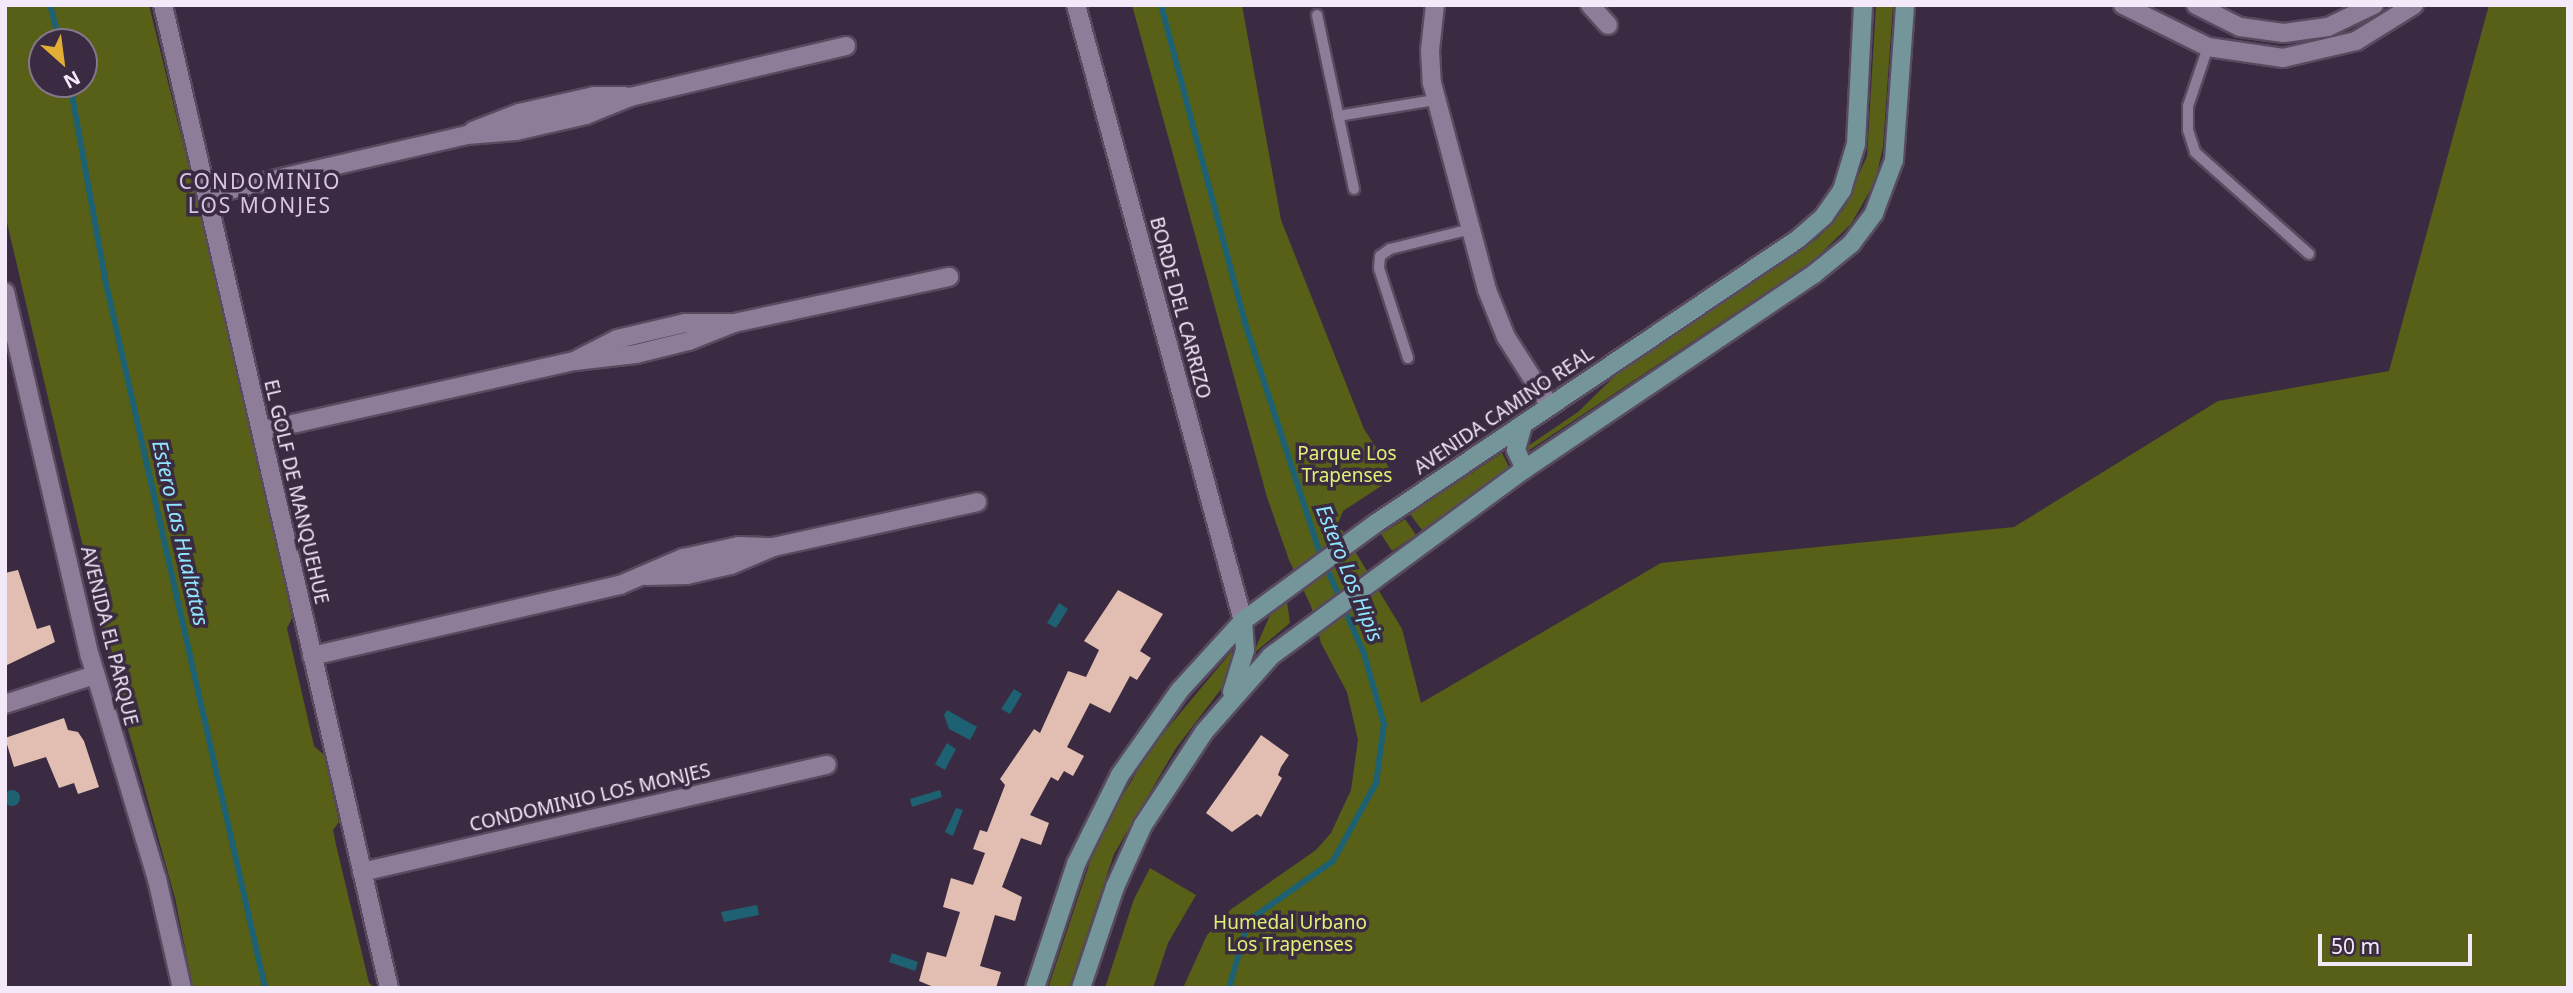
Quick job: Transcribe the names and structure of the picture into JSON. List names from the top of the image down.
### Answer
{
  "streets": {
    "main road": ["AVENIDA CAMINO REAL"],
    "street": [
      "BORDE DEL CARRIZO",
      "EL GOLF DE MANQUEHUE",
      "AVENIDA EL PARQUE",
      "CONDOMINIO LOS MONJES"
    ]
  },
  "crossings": [
    ["BORDE DEL CARRIZO", "AVENIDA CAMINO REAL"],
    ["EL GOLF DE MANQUEHUE", "CONDOMINIO LOS MONJES"]
  ],
  "districts": ["CONDOMINIO LOS MONJES"],
  "water": ["Estero Las Hualtatas", "Estero Los Hipis"],
  "parks": ["Parque Los Trapenses", "Humedal Urbano Los Trapenses"],
  "scale_bar": "50 m",
  "north": "bottom right"
}
